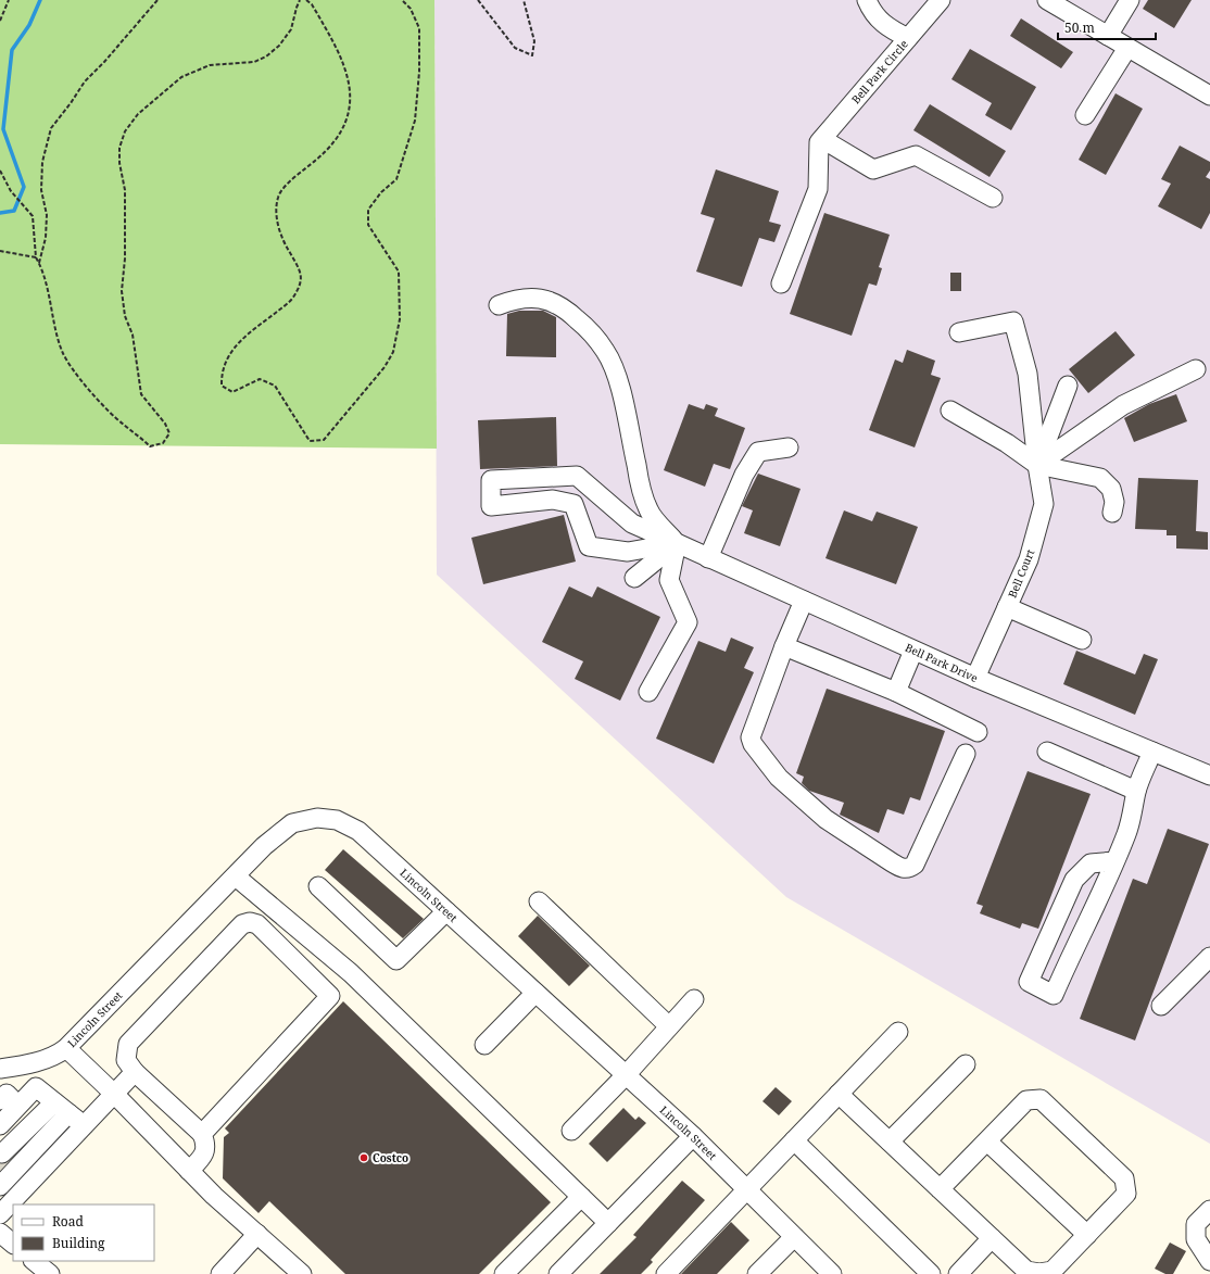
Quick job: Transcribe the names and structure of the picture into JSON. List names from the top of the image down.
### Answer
{
  "streets": {
    "street": [
      "Bell Park Circle",
      "Bell Court",
      "Bell Park Drive",
      "Lincoln Street"
    ]
  },
  "crossings": [
    ["Bell Court", "Bell Park Drive"]
  ],
  "places": ["Costco"],
  "legend": ["Road", "Building"],
  "scale_bar": "50 m"
}
